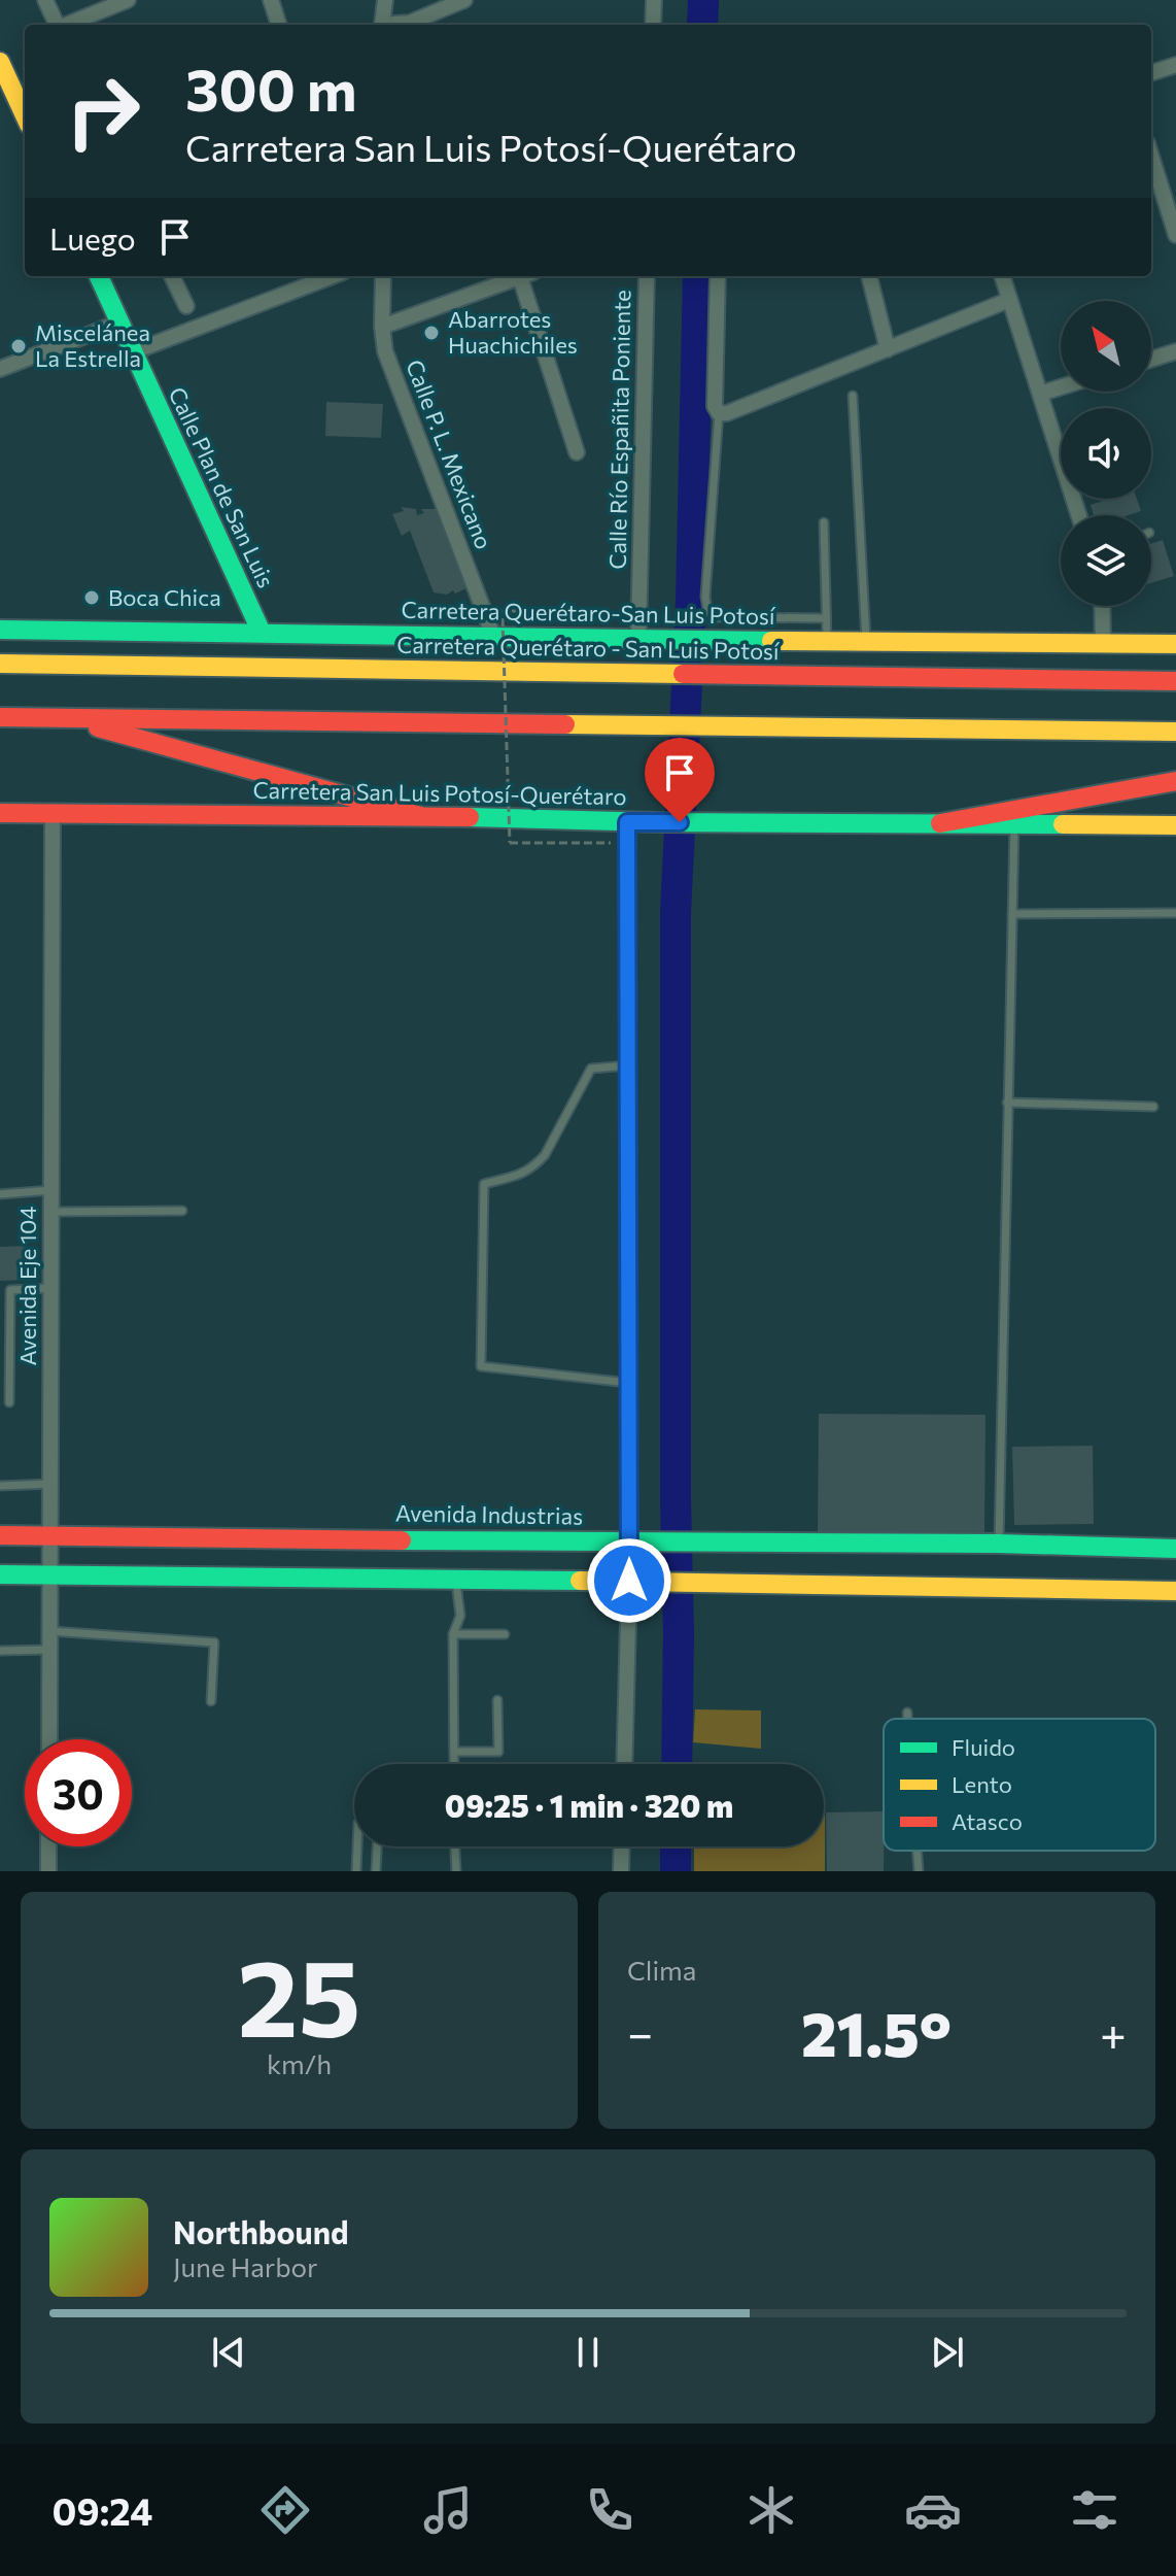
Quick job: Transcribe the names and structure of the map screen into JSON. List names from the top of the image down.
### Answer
{
  "streets": {
    "main road": [
      "Calle Plan de San Luis",
      "Carretera Querétaro-San Luis Potosí",
      "Carretera Querétaro - San Luis Potosí",
      "Carretera San Luis Potosí-Querétaro",
      "Avenida Industrias"
    ],
    "street": ["Calle Río Españita Poniente", "Calle P. L. Mexicano", "Avenida Eje 104"]
  },
  "crossings": [
    ["Calle Río Españita Poniente", "Carretera Querétaro-San Luis Potosí"],
    ["Calle P. L. Mexicano", "Carretera Querétaro-San Luis Potosí"],
    ["Calle Plan de San Luis", "Carretera Querétaro-San Luis Potosí"],
    ["Carretera San Luis Potosí-Querétaro", "Avenida Eje 104"],
    ["Avenida Eje 104", "Avenida Industrias"]
  ],
  "places": ["Abarrotes Huachichiles", "Miscelánea La Estrella", "Boca Chica"],
  "legend": ["Fluido", "Lento", "Atasco"],
  "north": "top left",
  "page": {
    "turn": ["300 m", "Carretera San Luis Potosí-Querétaro"],
    "then": "Luego",
    "limit": "30",
    "trip": "09:25 · 1 min · 320 m",
    "tile": [
      ["25", "km/h"],
      "Clima"
    ],
    "heat": ["−", "21.5°", "+"],
    "song": ["Northbound", "June Harbor"],
    "tabs": "09:24"
  }
}
